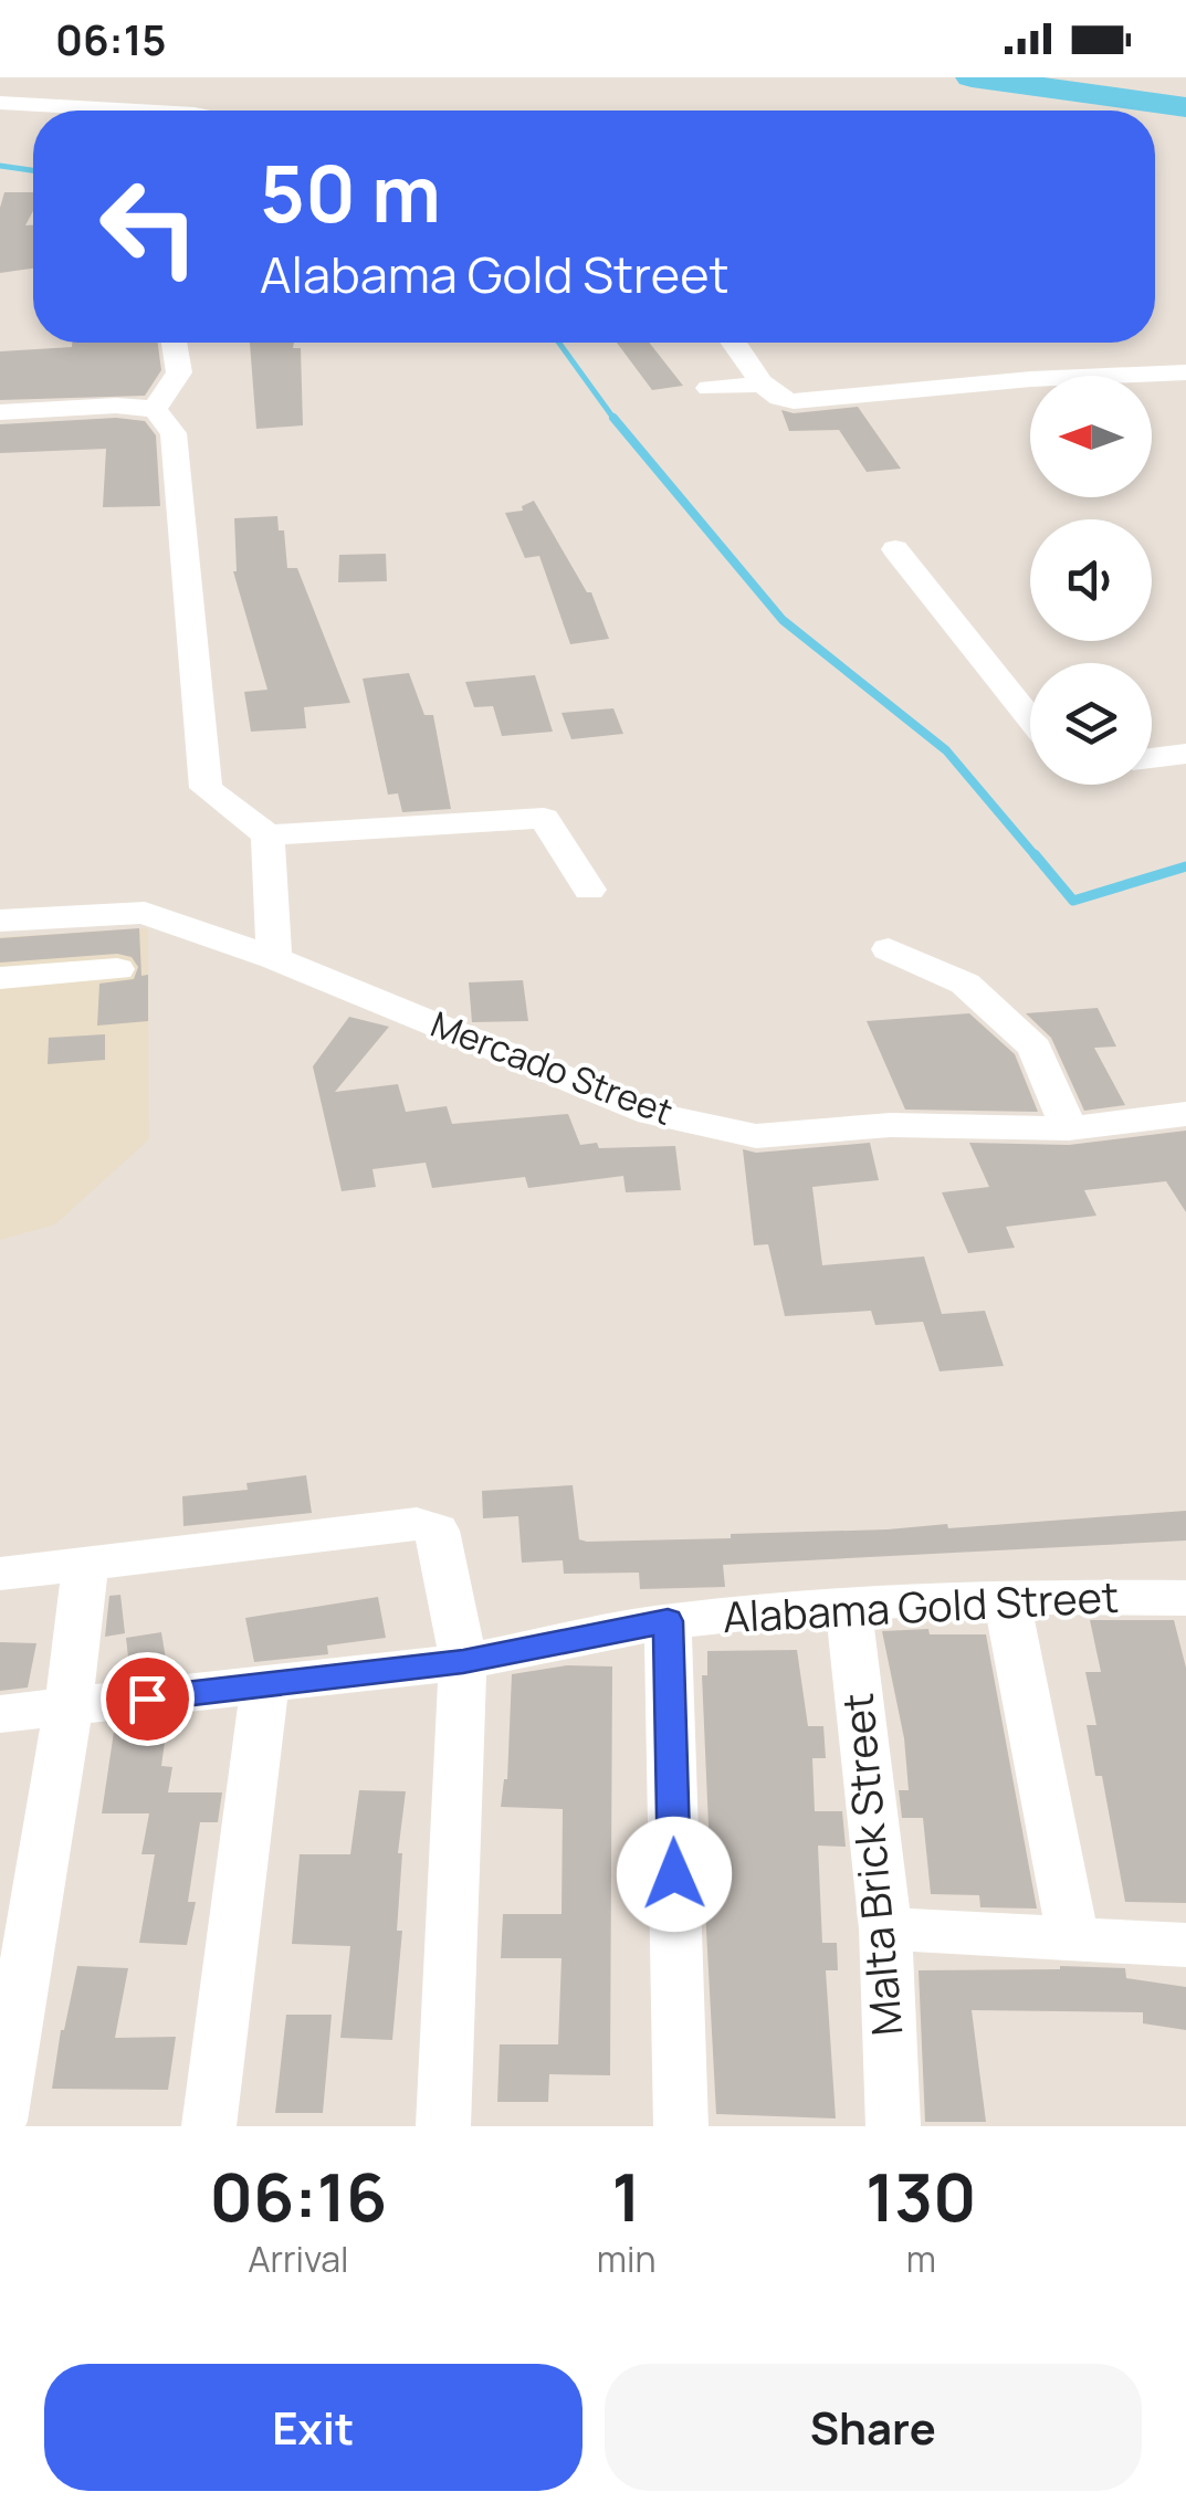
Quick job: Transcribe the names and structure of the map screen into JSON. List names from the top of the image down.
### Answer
{
  "streets": {
    "street": ["Mercado Street", "Alabama Gold Street", "Malta Brick Street"]
  },
  "crossings": [
    ["Alabama Gold Street", "Malta Brick Street"]
  ],
  "north": "left",
  "page": {
    "status": "06:15",
    "turn": ["50 m", "Alabama Gold Street"],
    "eta": [
      "06:16",
      "Arrival",
      "1",
      "min",
      "130",
      "m"
    ],
    "buttons": ["Exit", "Share"]
  }
}
